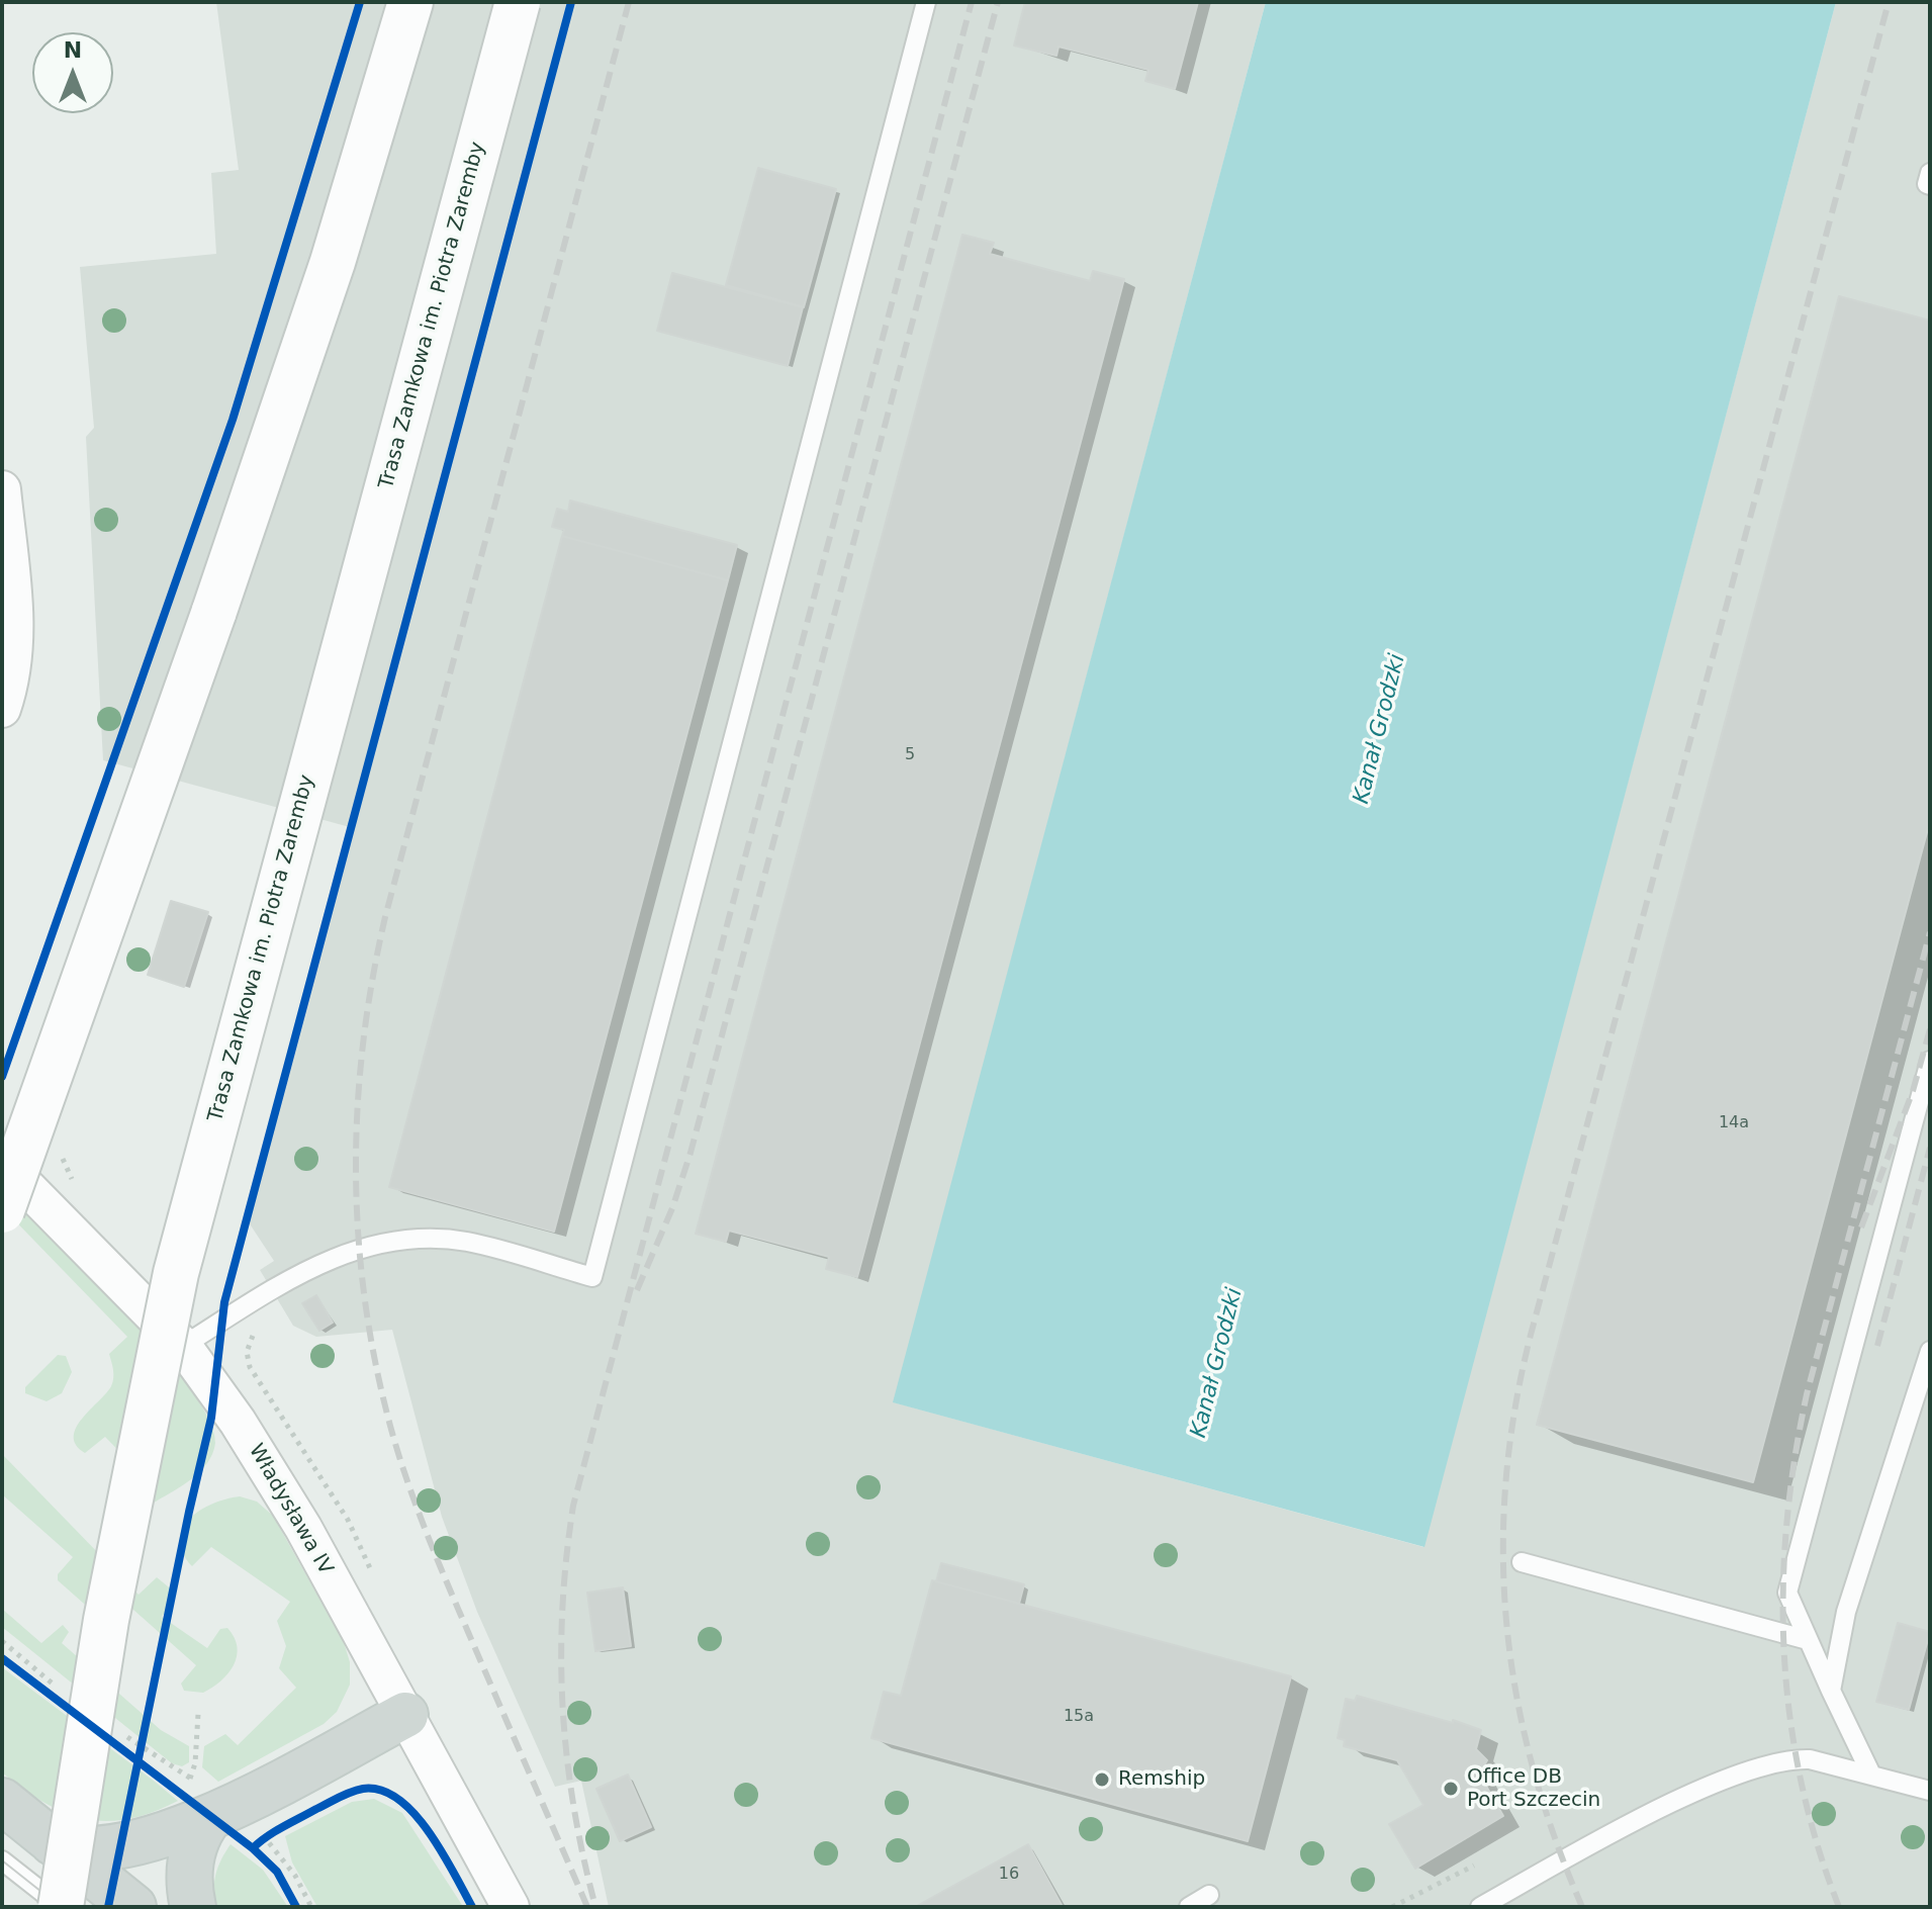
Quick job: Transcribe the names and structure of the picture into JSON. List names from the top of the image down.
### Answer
{
  "streets": {
    "main road": ["Trasa Zamkowa im. Piotra Zaremby"],
    "street": ["Władysława IV"]
  },
  "water": ["Kanał Grodzki"],
  "places": ["Remship", "Office DB Port Szczecin"],
  "house_numbers": [
    "5",
    "14a",
    "15a",
    "16"
  ],
  "north": "top"
}
